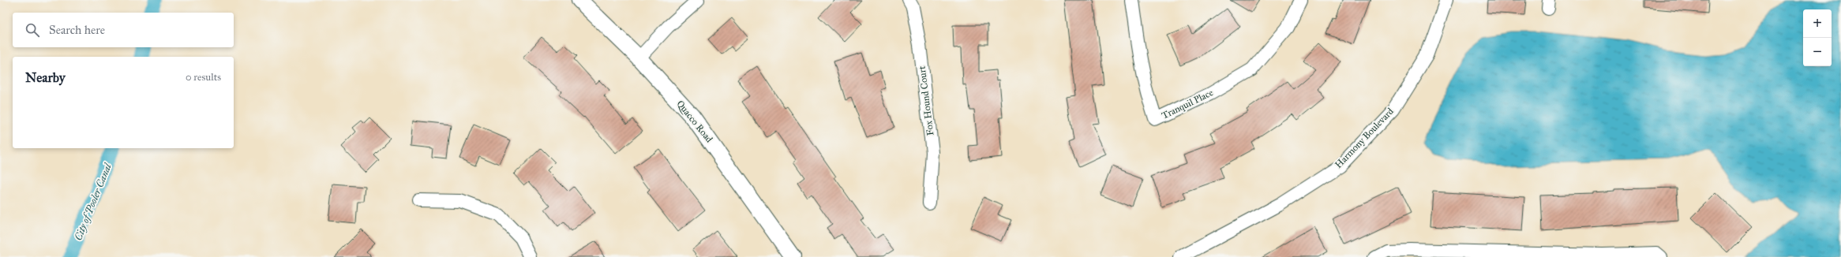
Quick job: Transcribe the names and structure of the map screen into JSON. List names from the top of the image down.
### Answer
{
  "streets": {
    "street": [
      "Fox Hound Court",
      "Tranquil Place",
      "Quacco Road",
      "Harmony Boulevard"
    ]
  },
  "water": ["City of Pooler Canal"],
  "page": {
    "map_buttons": ["+", "−"],
    "search": "Search here",
    "heading": ["Nearby", "0 results"]
  }
}
